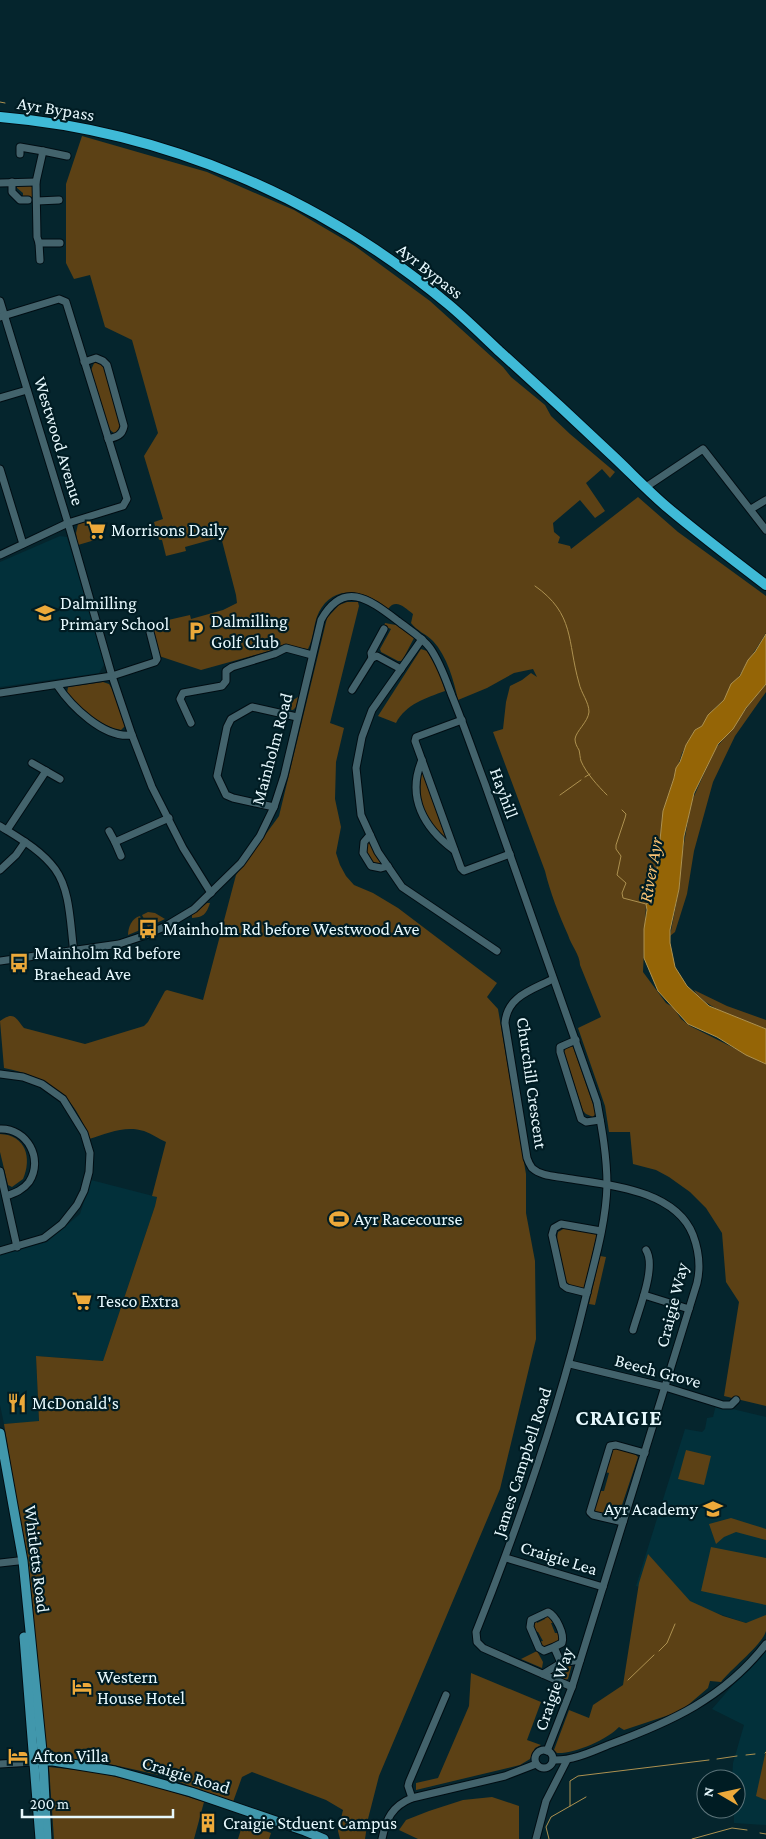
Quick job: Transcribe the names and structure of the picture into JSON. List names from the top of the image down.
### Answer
{
  "streets": {
    "highway": ["Ayr Bypass"],
    "main road": ["Whitletts Road", "Craigie Road"],
    "street": [
      "Westwood Avenue",
      "Mainholm Road",
      "Hayhill",
      "Churchill Crescent",
      "Craigie Way",
      "Beech Grove",
      "James Campbell Road",
      "Craigie Lea"
    ]
  },
  "crossings": [
    ["Westwood Avenue", "Mainholm Road"],
    ["Mainholm Road", "Hayhill"],
    ["Hayhill", "Churchill Crescent"],
    ["Hayhill", "Craigie Way"],
    ["Hayhill", "James Campbell Road"],
    ["Churchill Crescent", "Craigie Way"],
    ["Churchill Crescent", "James Campbell Road"],
    ["Craigie Way", "Beech Grove"],
    ["Craigie Way", "James Campbell Road"],
    ["Craigie Way", "Craigie Lea"],
    ["Beech Grove", "James Campbell Road"],
    ["James Campbell Road", "Craigie Lea"],
    ["Whitletts Road", "Craigie Road"]
  ],
  "districts": ["CRAIGIE"],
  "water": ["River Ayr"],
  "places": {
    "supermarket": ["Morrisons Daily", "Tesco Extra"],
    "school or university": ["Dalmilling Primary School", "Ayr Academy"],
    "parking": ["Dalmilling Golf Club"],
    "bus stop": ["Mainholm Rd before Westwood Ave", "Mainholm Rd before Braehead Ave"],
    "sports": ["Ayr Racecourse"],
    "restaurant": ["McDonald's"],
    "hotel": ["Western House Hotel", "Afton Villa"],
    "building": ["Craigie Stduent Campus"]
  },
  "scale_bar": "200 m",
  "north": "left"
}
